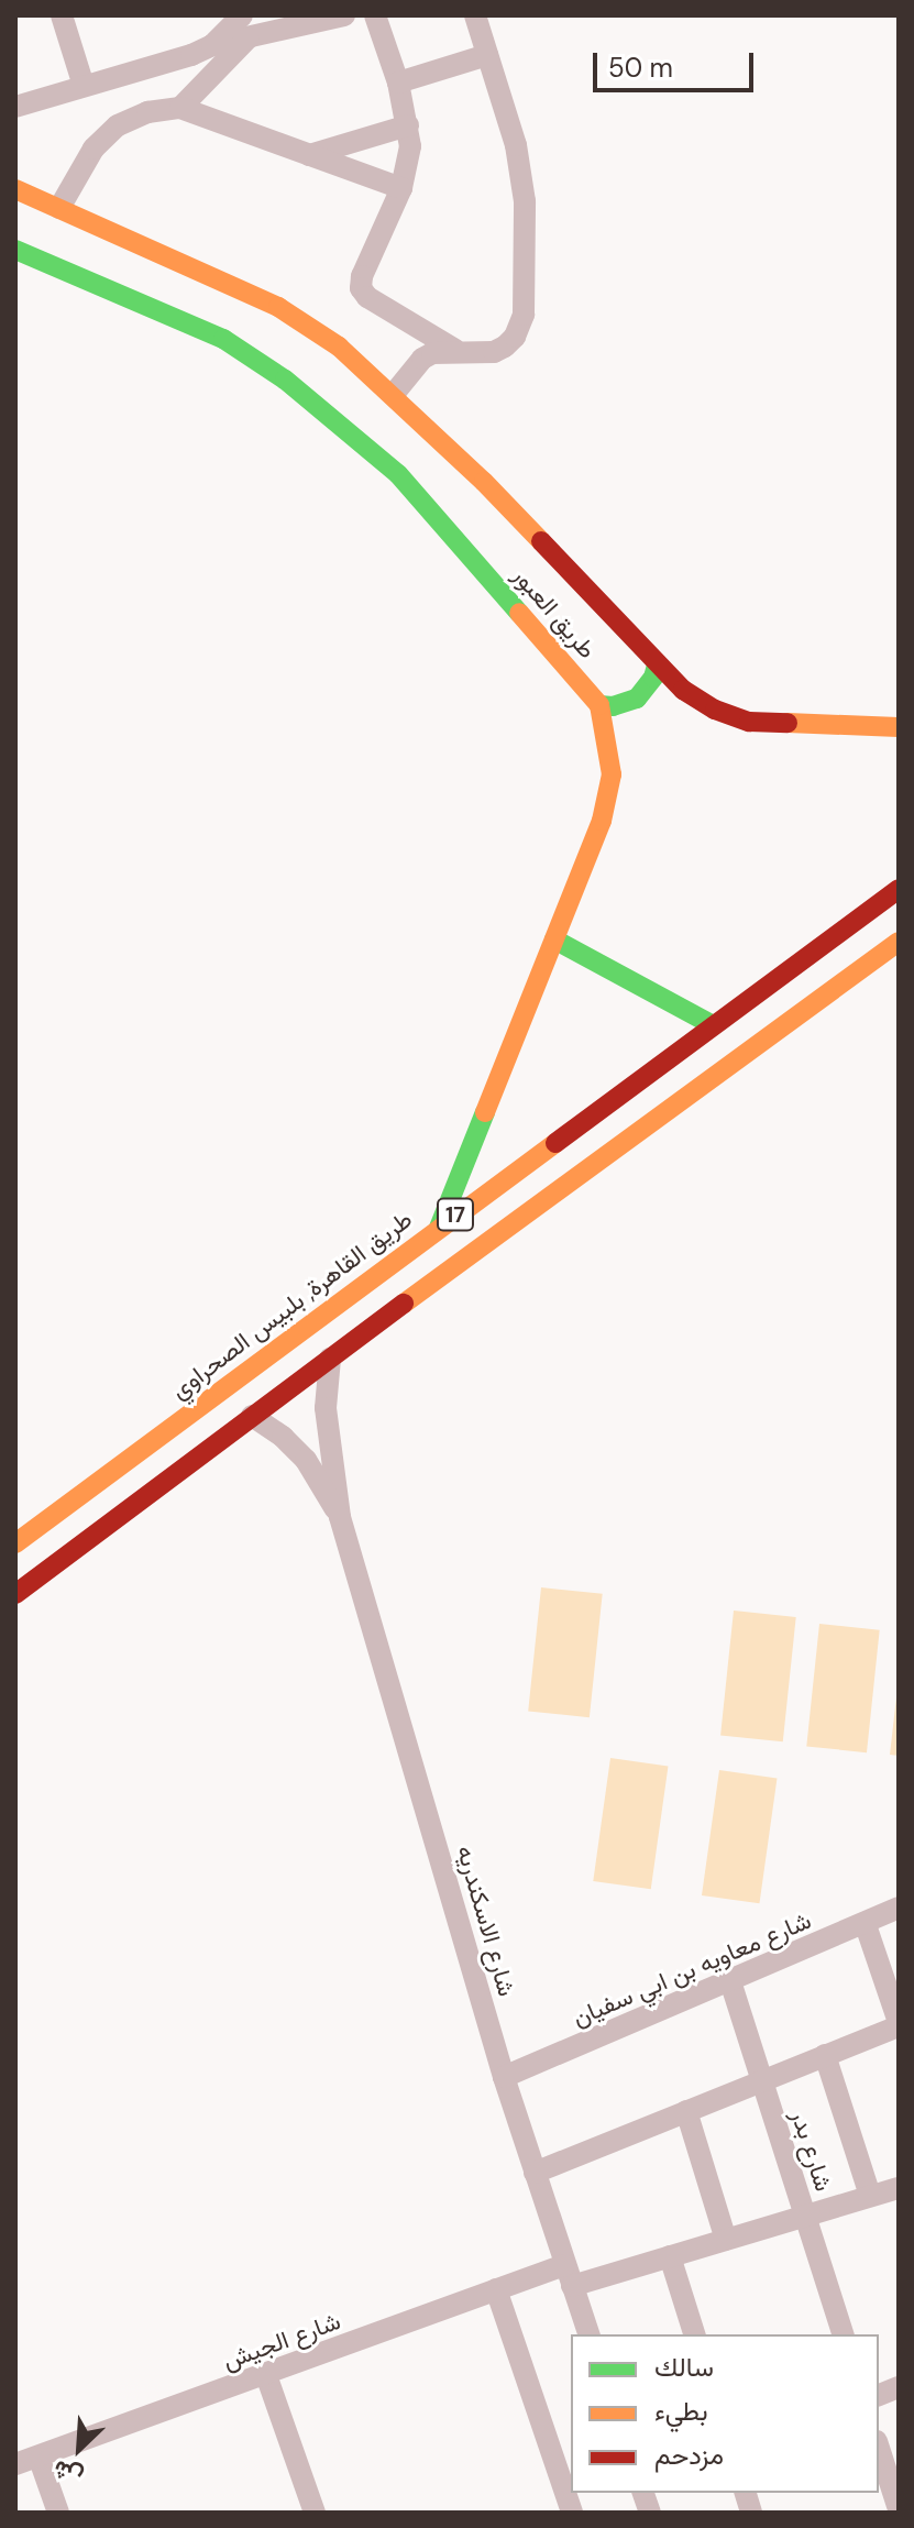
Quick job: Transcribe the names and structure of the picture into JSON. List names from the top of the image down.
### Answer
{
  "streets": {
    "main road": ["طريق العبور", "17", "طريق القاهرة, بلبيس الصحراوي"],
    "street": [
      "شارع الاسكندريه",
      "شارع معاويه بن ابي سفيان",
      "شارع بدر",
      "شارع الجيش"
    ]
  },
  "crossings": [
    ["طريق العبور", "طريق القاهرة, بلبيس الصحراوي"],
    ["17", "شارع الاسكندريه"],
    ["شارع الاسكندريه", "شارع معاويه بن ابي سفيان"],
    ["شارع الاسكندريه", "شارع الجيش"],
    ["شارع معاويه بن ابي سفيان", "شارع بدر"],
    ["شارع بدر", "شارع الجيش"]
  ],
  "legend": ["سالك", "بطيء", "مزدحم"],
  "scale_bar": "50 m",
  "north": "bottom left"
}
